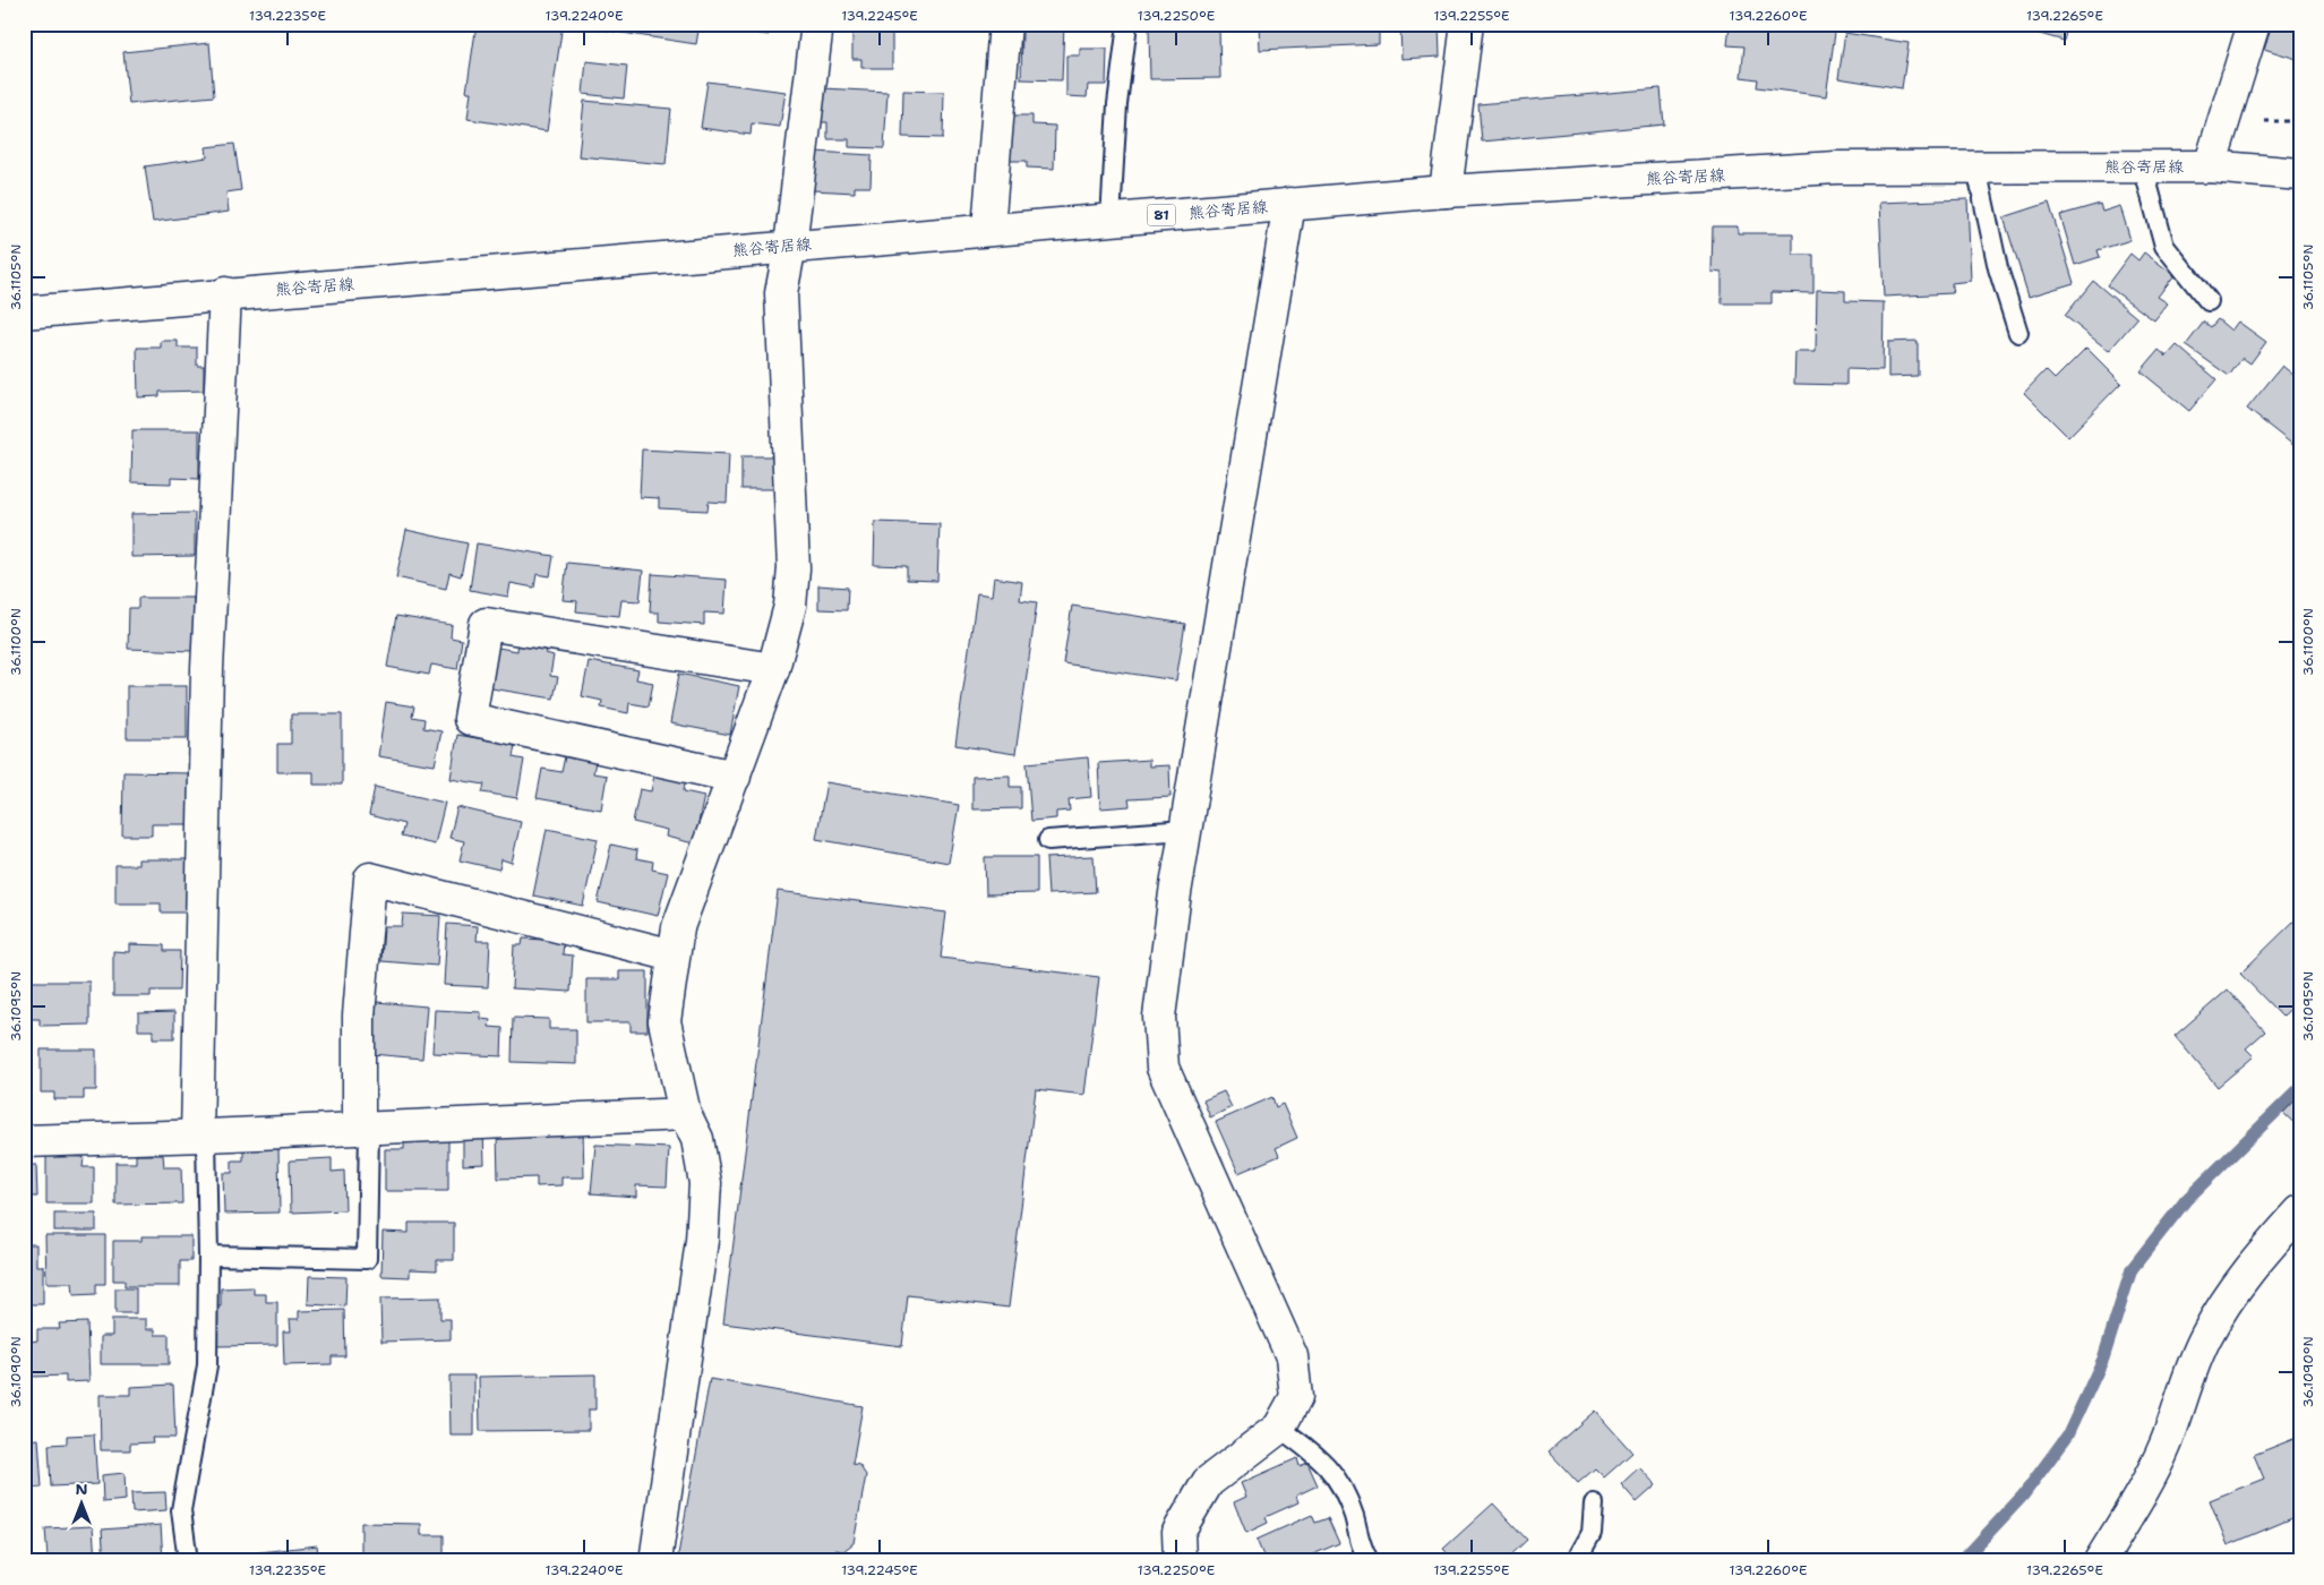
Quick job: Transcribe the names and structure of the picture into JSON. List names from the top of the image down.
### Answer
{
  "streets": {
    "street": ["熊谷寄居線", "81"]
  },
  "north": "top",
  "coordinates": [
    "139.2235°E",
    "139.2240°E",
    "139.2245°E",
    "139.2250°E",
    "139.2255°E",
    "139.2260°E",
    "139.2265°E",
    "36.1105°N",
    "36.1100°N",
    "36.1095°N",
    "36.1090°N"
  ]
}
